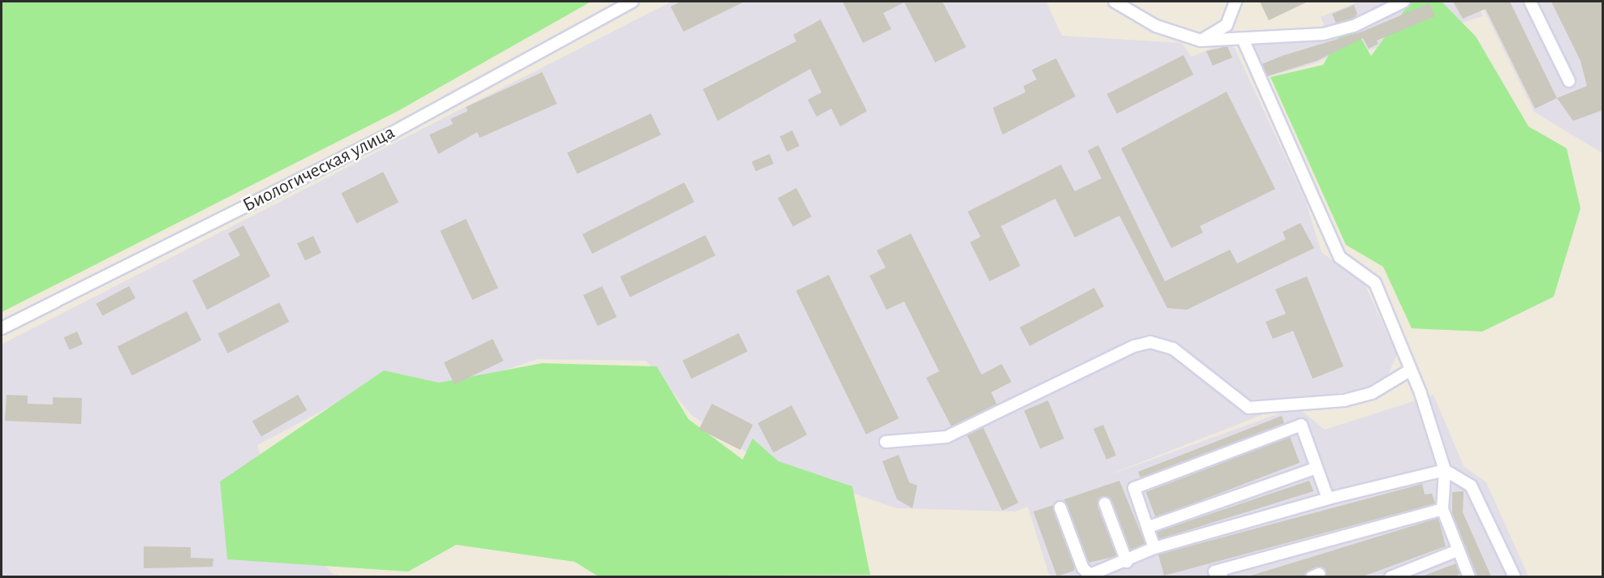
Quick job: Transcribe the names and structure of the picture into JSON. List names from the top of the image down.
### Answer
{
  "streets": {
    "street": ["Биологическая улица"]
  }
}
